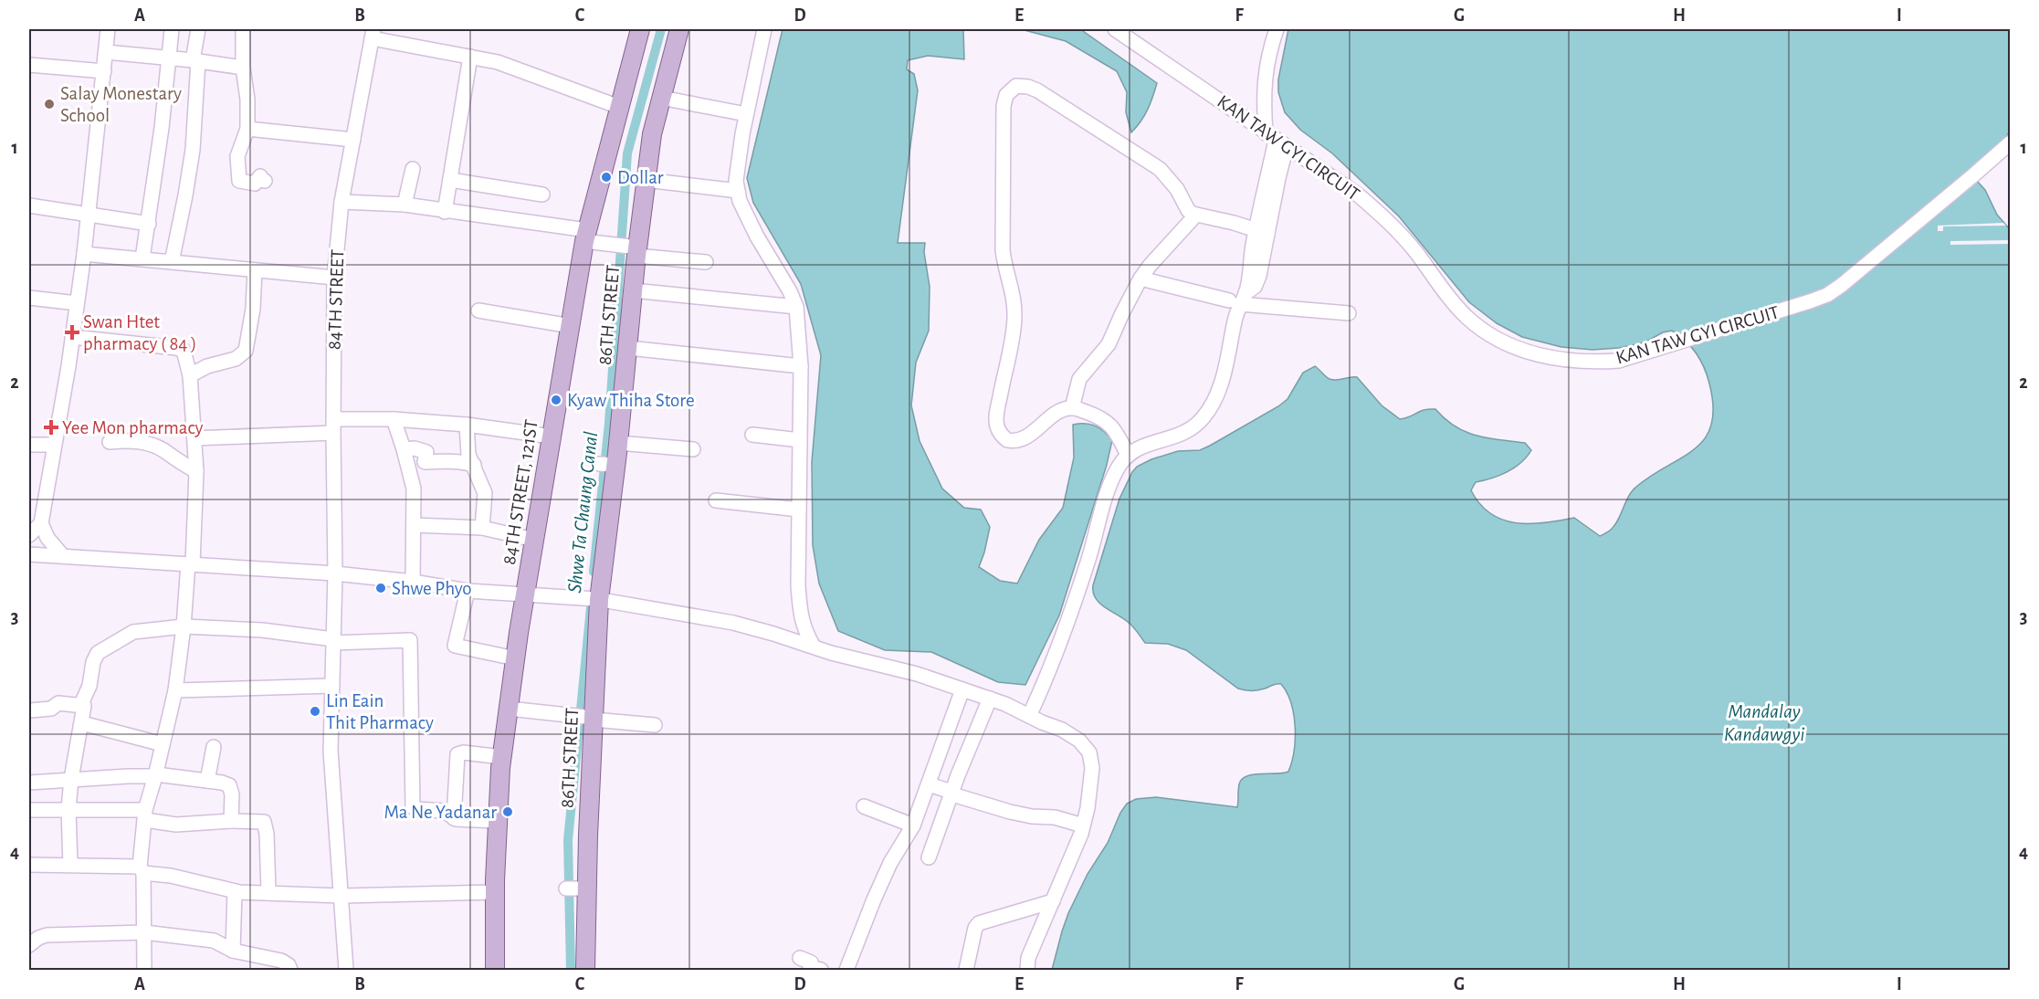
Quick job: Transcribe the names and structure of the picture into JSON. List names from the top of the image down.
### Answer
{
  "streets": {
    "main road": ["86TH STREET", "84TH STREET, 121ST"],
    "street": ["KAN TAW GYI CIRCUIT", "84TH STREET"]
  },
  "water": ["Shwe Ta Chaung Canal", "Mandalay Kandawgyi"],
  "places": {
    "other": [
      "Salay Monestary School",
      "Dollar",
      "Kyaw Thiha Store",
      "Shwe Phyo",
      "Lin Eain Thit Pharmacy",
      "Ma Ne Yadanar"
    ],
    "health": ["Swan Htet pharmacy ( 84 )", "Yee Mon pharmacy"]
  },
  "grid": {
    "columns": [
      "A",
      "B",
      "C",
      "D",
      "E",
      "F",
      "G",
      "H",
      "I"
    ],
    "rows": [
      "1",
      "2",
      "3",
      "4"
    ]
  }
}
